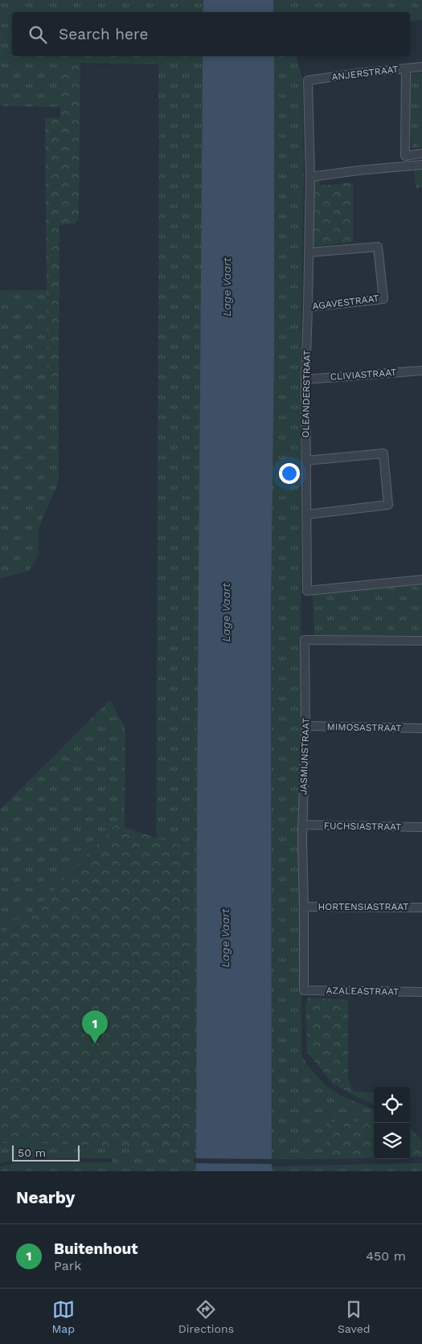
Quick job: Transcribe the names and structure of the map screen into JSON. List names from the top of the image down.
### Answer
{
  "streets": {
    "street": [
      "ANJERSTRAAT",
      "AGAVESTRAAT",
      "CLIVIASTRAAT",
      "OLEANDERSTRAAT",
      "MIMOSASTRAAT",
      "JASMIJNSTRAAT",
      "FUCHSIASTRAAT",
      "HORTENSIASTRAAT",
      "AZALEASTRAAT"
    ]
  },
  "crossings": [
    ["ANJERSTRAAT", "OLEANDERSTRAAT"],
    ["AGAVESTRAAT", "OLEANDERSTRAAT"],
    ["CLIVIASTRAAT", "OLEANDERSTRAAT"],
    ["MIMOSASTRAAT", "JASMIJNSTRAAT"],
    ["JASMIJNSTRAAT", "FUCHSIASTRAAT"],
    ["JASMIJNSTRAAT", "HORTENSIASTRAAT"],
    ["JASMIJNSTRAAT", "AZALEASTRAAT"]
  ],
  "water": ["Lage Vaart"],
  "scale_bar": "50 m",
  "page": {
    "search": "Search here",
    "pins": "1",
    "scale": "50 m",
    "heading": "Nearby",
    "list": [
      {
        "mark": "1",
        "name": "Buitenhout",
        "note": "Park",
        "value": "450 m"
      }
    ],
    "nav": ["Map", "Directions", "Saved"]
  }
}
